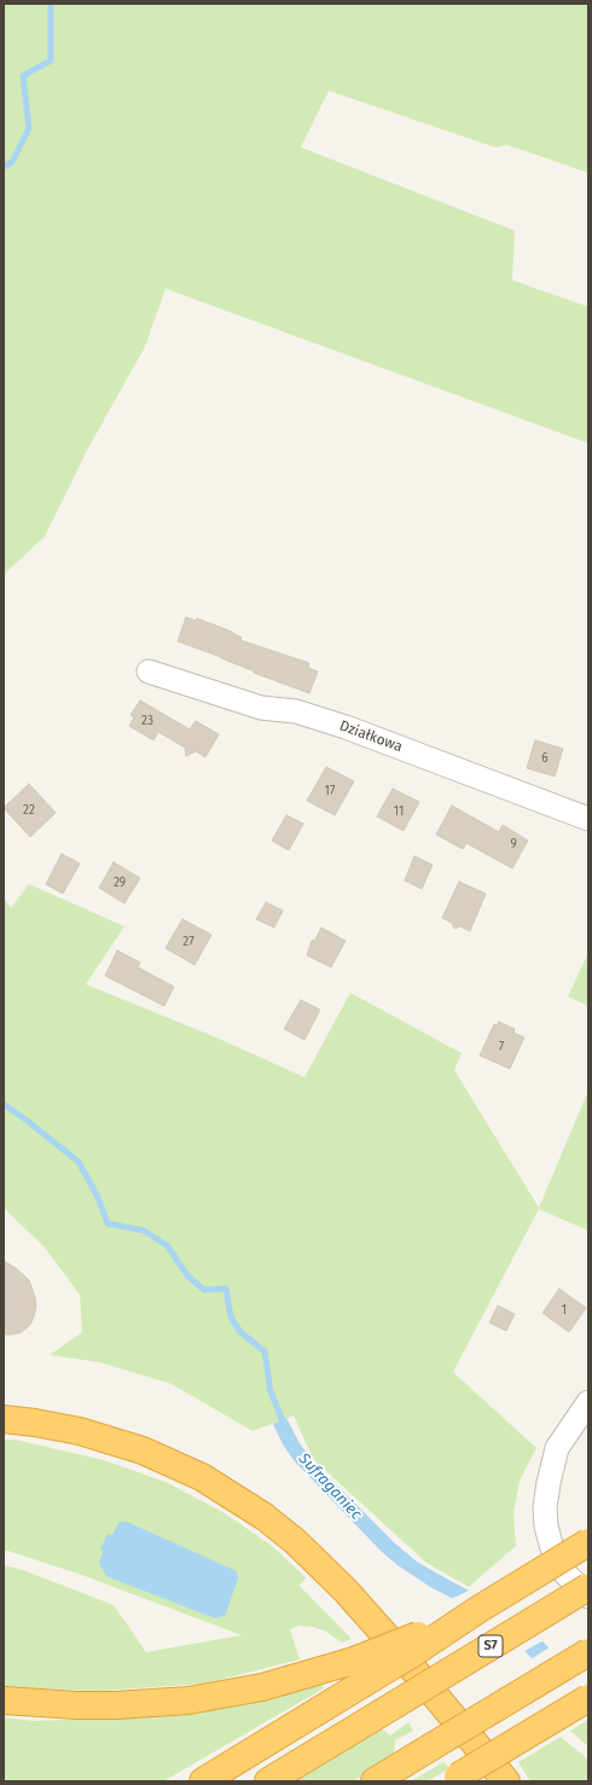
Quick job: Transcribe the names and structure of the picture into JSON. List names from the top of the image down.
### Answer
{
  "streets": {
    "highway": ["S7"],
    "street": ["Działkowa"]
  },
  "water": ["Sufraganiec"],
  "house_numbers": [
    "23",
    "6",
    "17",
    "22",
    "11",
    "9",
    "29",
    "27",
    "7",
    "1"
  ]
}
